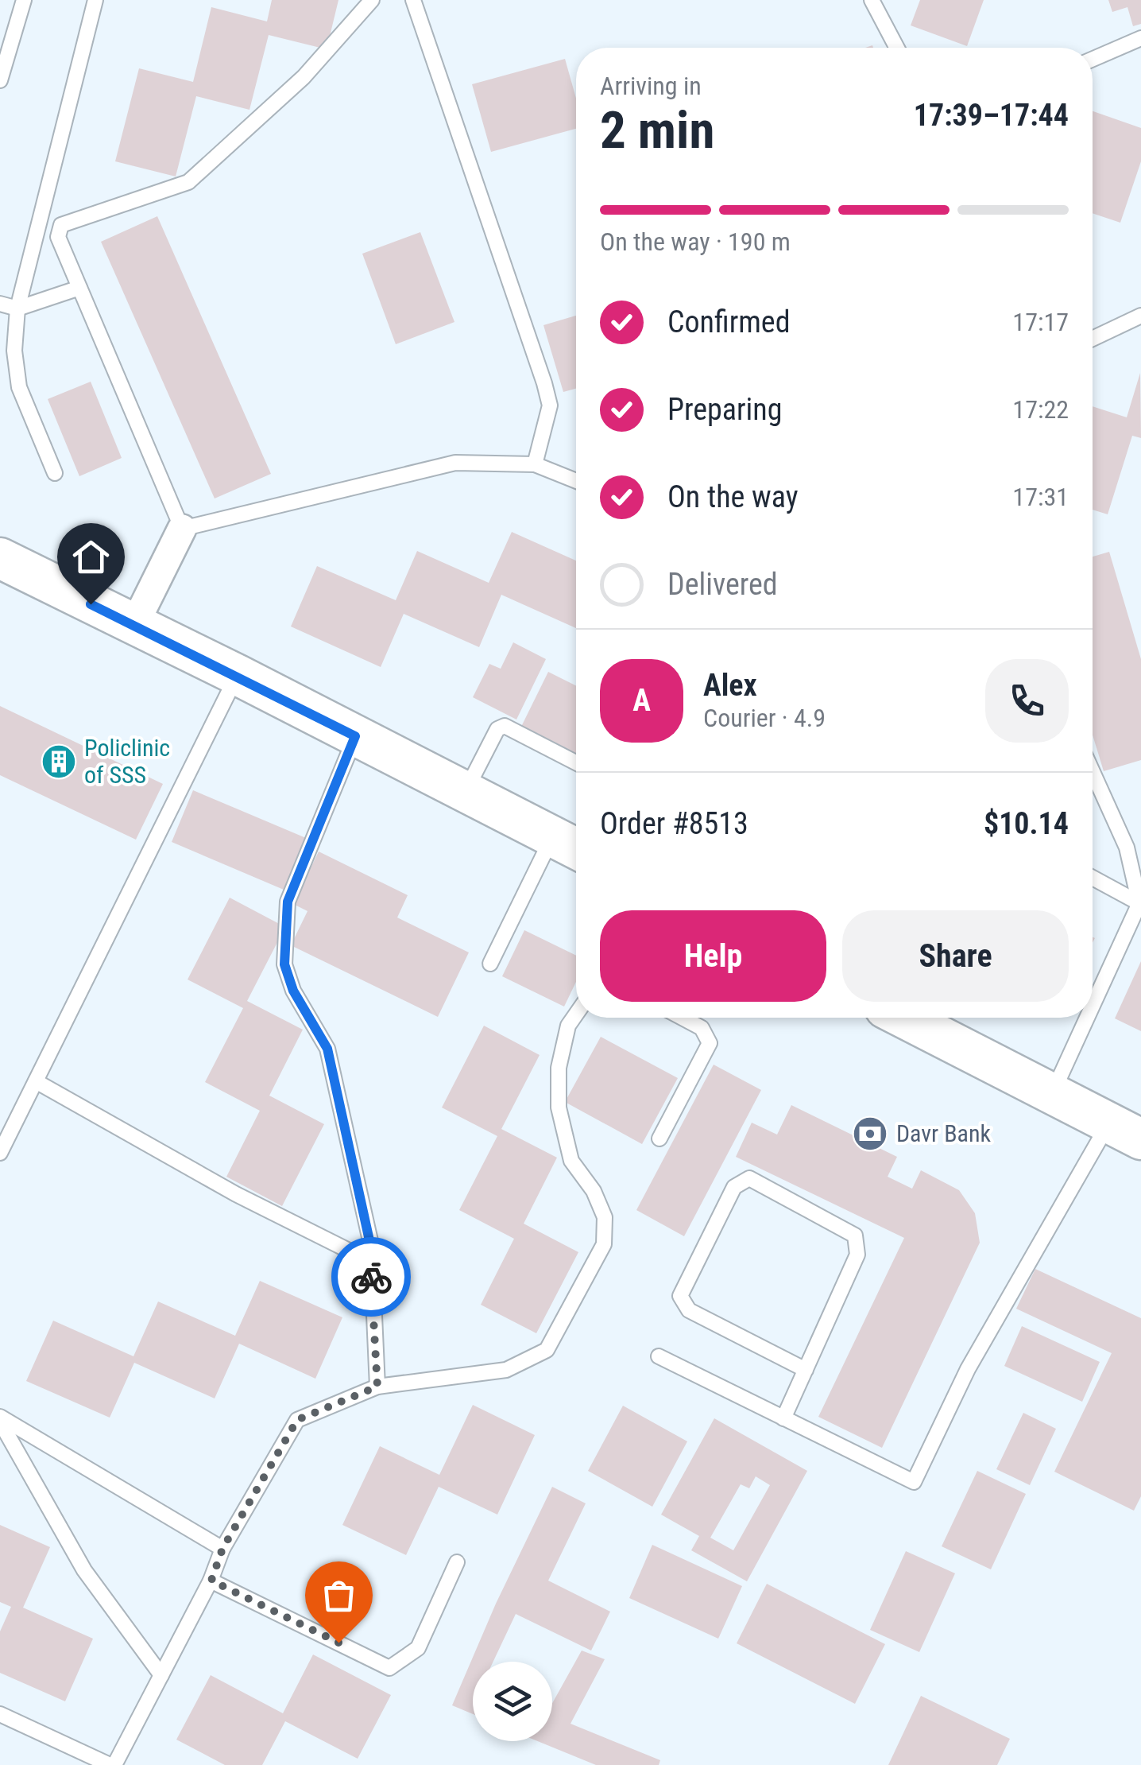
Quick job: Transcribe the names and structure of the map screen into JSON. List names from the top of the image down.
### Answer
{
  "places": {
    "building": ["Policlinic of SSS"],
    "bank": ["Davr Bank"]
  },
  "page": {
    "heading": ["2 min", "Arriving in", "17:39–17:44"],
    "panel": [
      "Alex",
      "Courier · 4.9",
      "Order #8513",
      "$10.14"
    ],
    "bar": "On the way · 190 m",
    "list": [
      ["Confirmed", "17:17"],
      ["Preparing", "17:22"],
      ["On the way", "17:31"],
      "Delivered"
    ],
    "round": "A",
    "buttons": ["Help", "Share"]
  }
}
